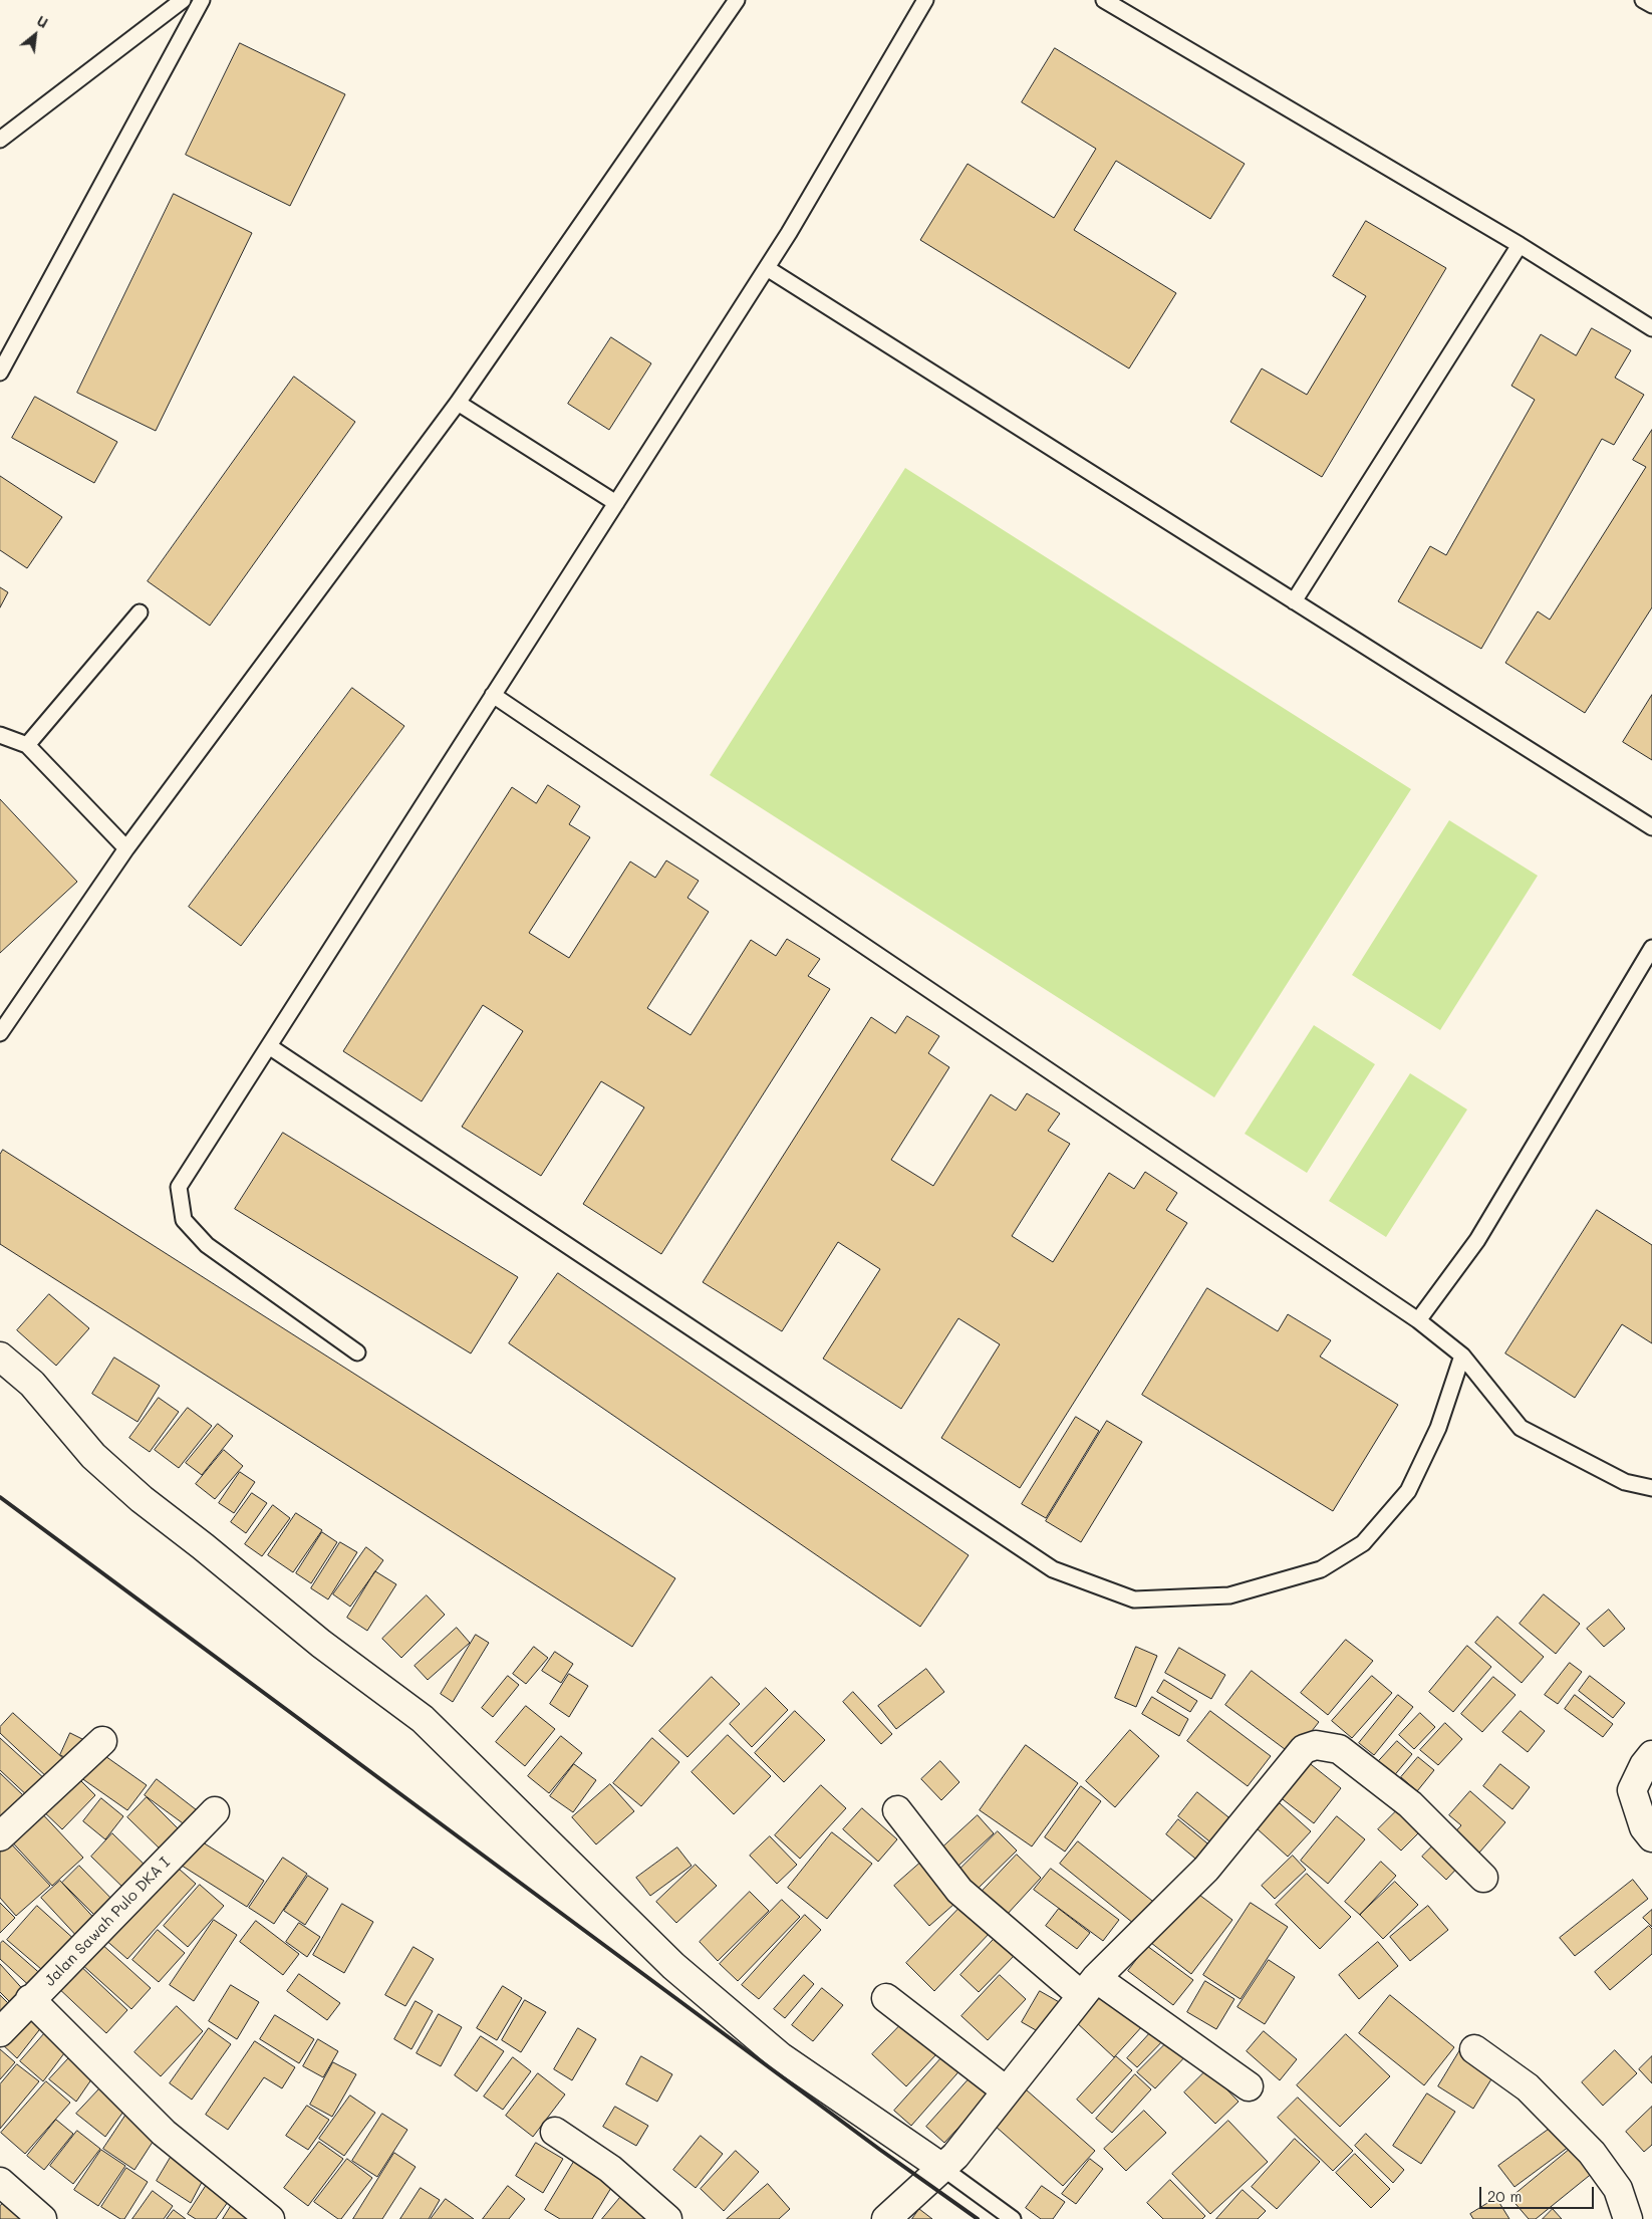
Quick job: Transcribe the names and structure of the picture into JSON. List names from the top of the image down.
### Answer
{
  "streets": {
    "street": ["Jalan Sawah Pulo DKA I"]
  },
  "scale_bar": "20 m",
  "north": "top right"
}
